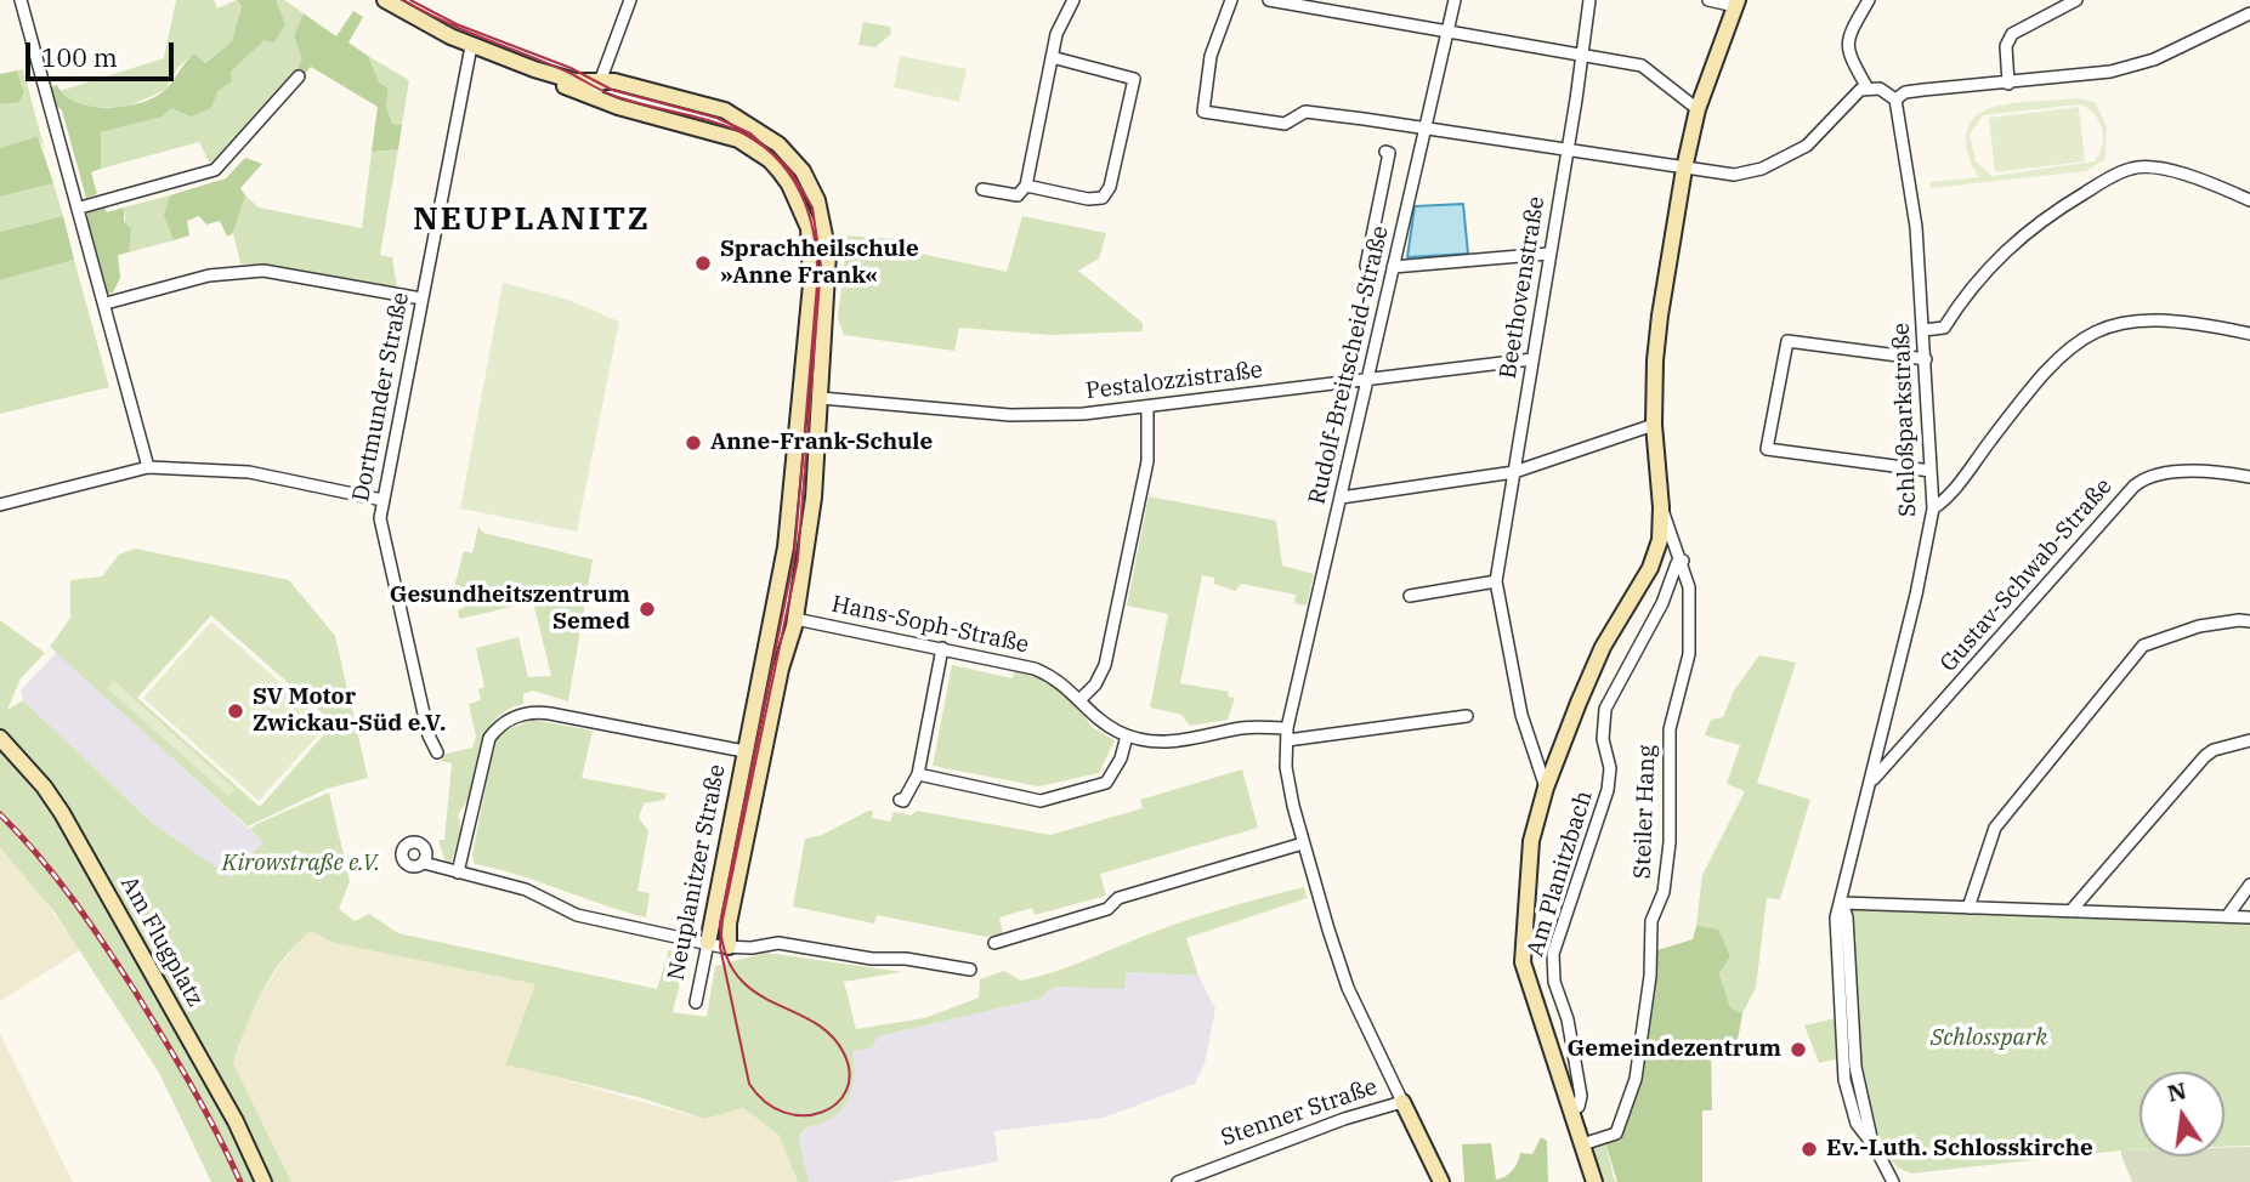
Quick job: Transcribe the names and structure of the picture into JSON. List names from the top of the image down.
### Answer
{
  "streets": {
    "street": [
      "Beethovenstraße",
      "Rudolf-Breitscheid-Straße",
      "Pestalozzistraße",
      "Dortmunder Straße",
      "Schloßparkstraße",
      "Gustav-Schwab-Straße",
      "Hans-Soph-Straße",
      "Steiler Hang",
      "Neuplanitzer Straße",
      "Am Planitzbach",
      "Am Flugplatz",
      "Stenner Straße"
    ]
  },
  "crossings": [
    ["Beethovenstraße", "Pestalozzistraße"],
    ["Rudolf-Breitscheid-Straße", "Pestalozzistraße"],
    ["Rudolf-Breitscheid-Straße", "Hans-Soph-Straße"],
    ["Rudolf-Breitscheid-Straße", "Stenner Straße"],
    ["Pestalozzistraße", "Neuplanitzer Straße"],
    ["Dortmunder Straße", "Neuplanitzer Straße"],
    ["Schloßparkstraße", "Gustav-Schwab-Straße"],
    ["Hans-Soph-Straße", "Neuplanitzer Straße"],
    ["Steiler Hang", "Am Planitzbach"]
  ],
  "districts": ["NEUPLANITZ"],
  "parks": ["Kirowstraße e.V.", "Schlosspark"],
  "places": [
    "Sprachheilschule »Anne Frank«",
    "Anne-Frank-Schule",
    "Gesundheitszentrum Semed",
    "SV Motor Zwickau-Süd e.V.",
    "Gemeindezentrum",
    "Ev.-Luth. Schlosskirche"
  ],
  "scale_bar": "100 m",
  "north": "top"
}
